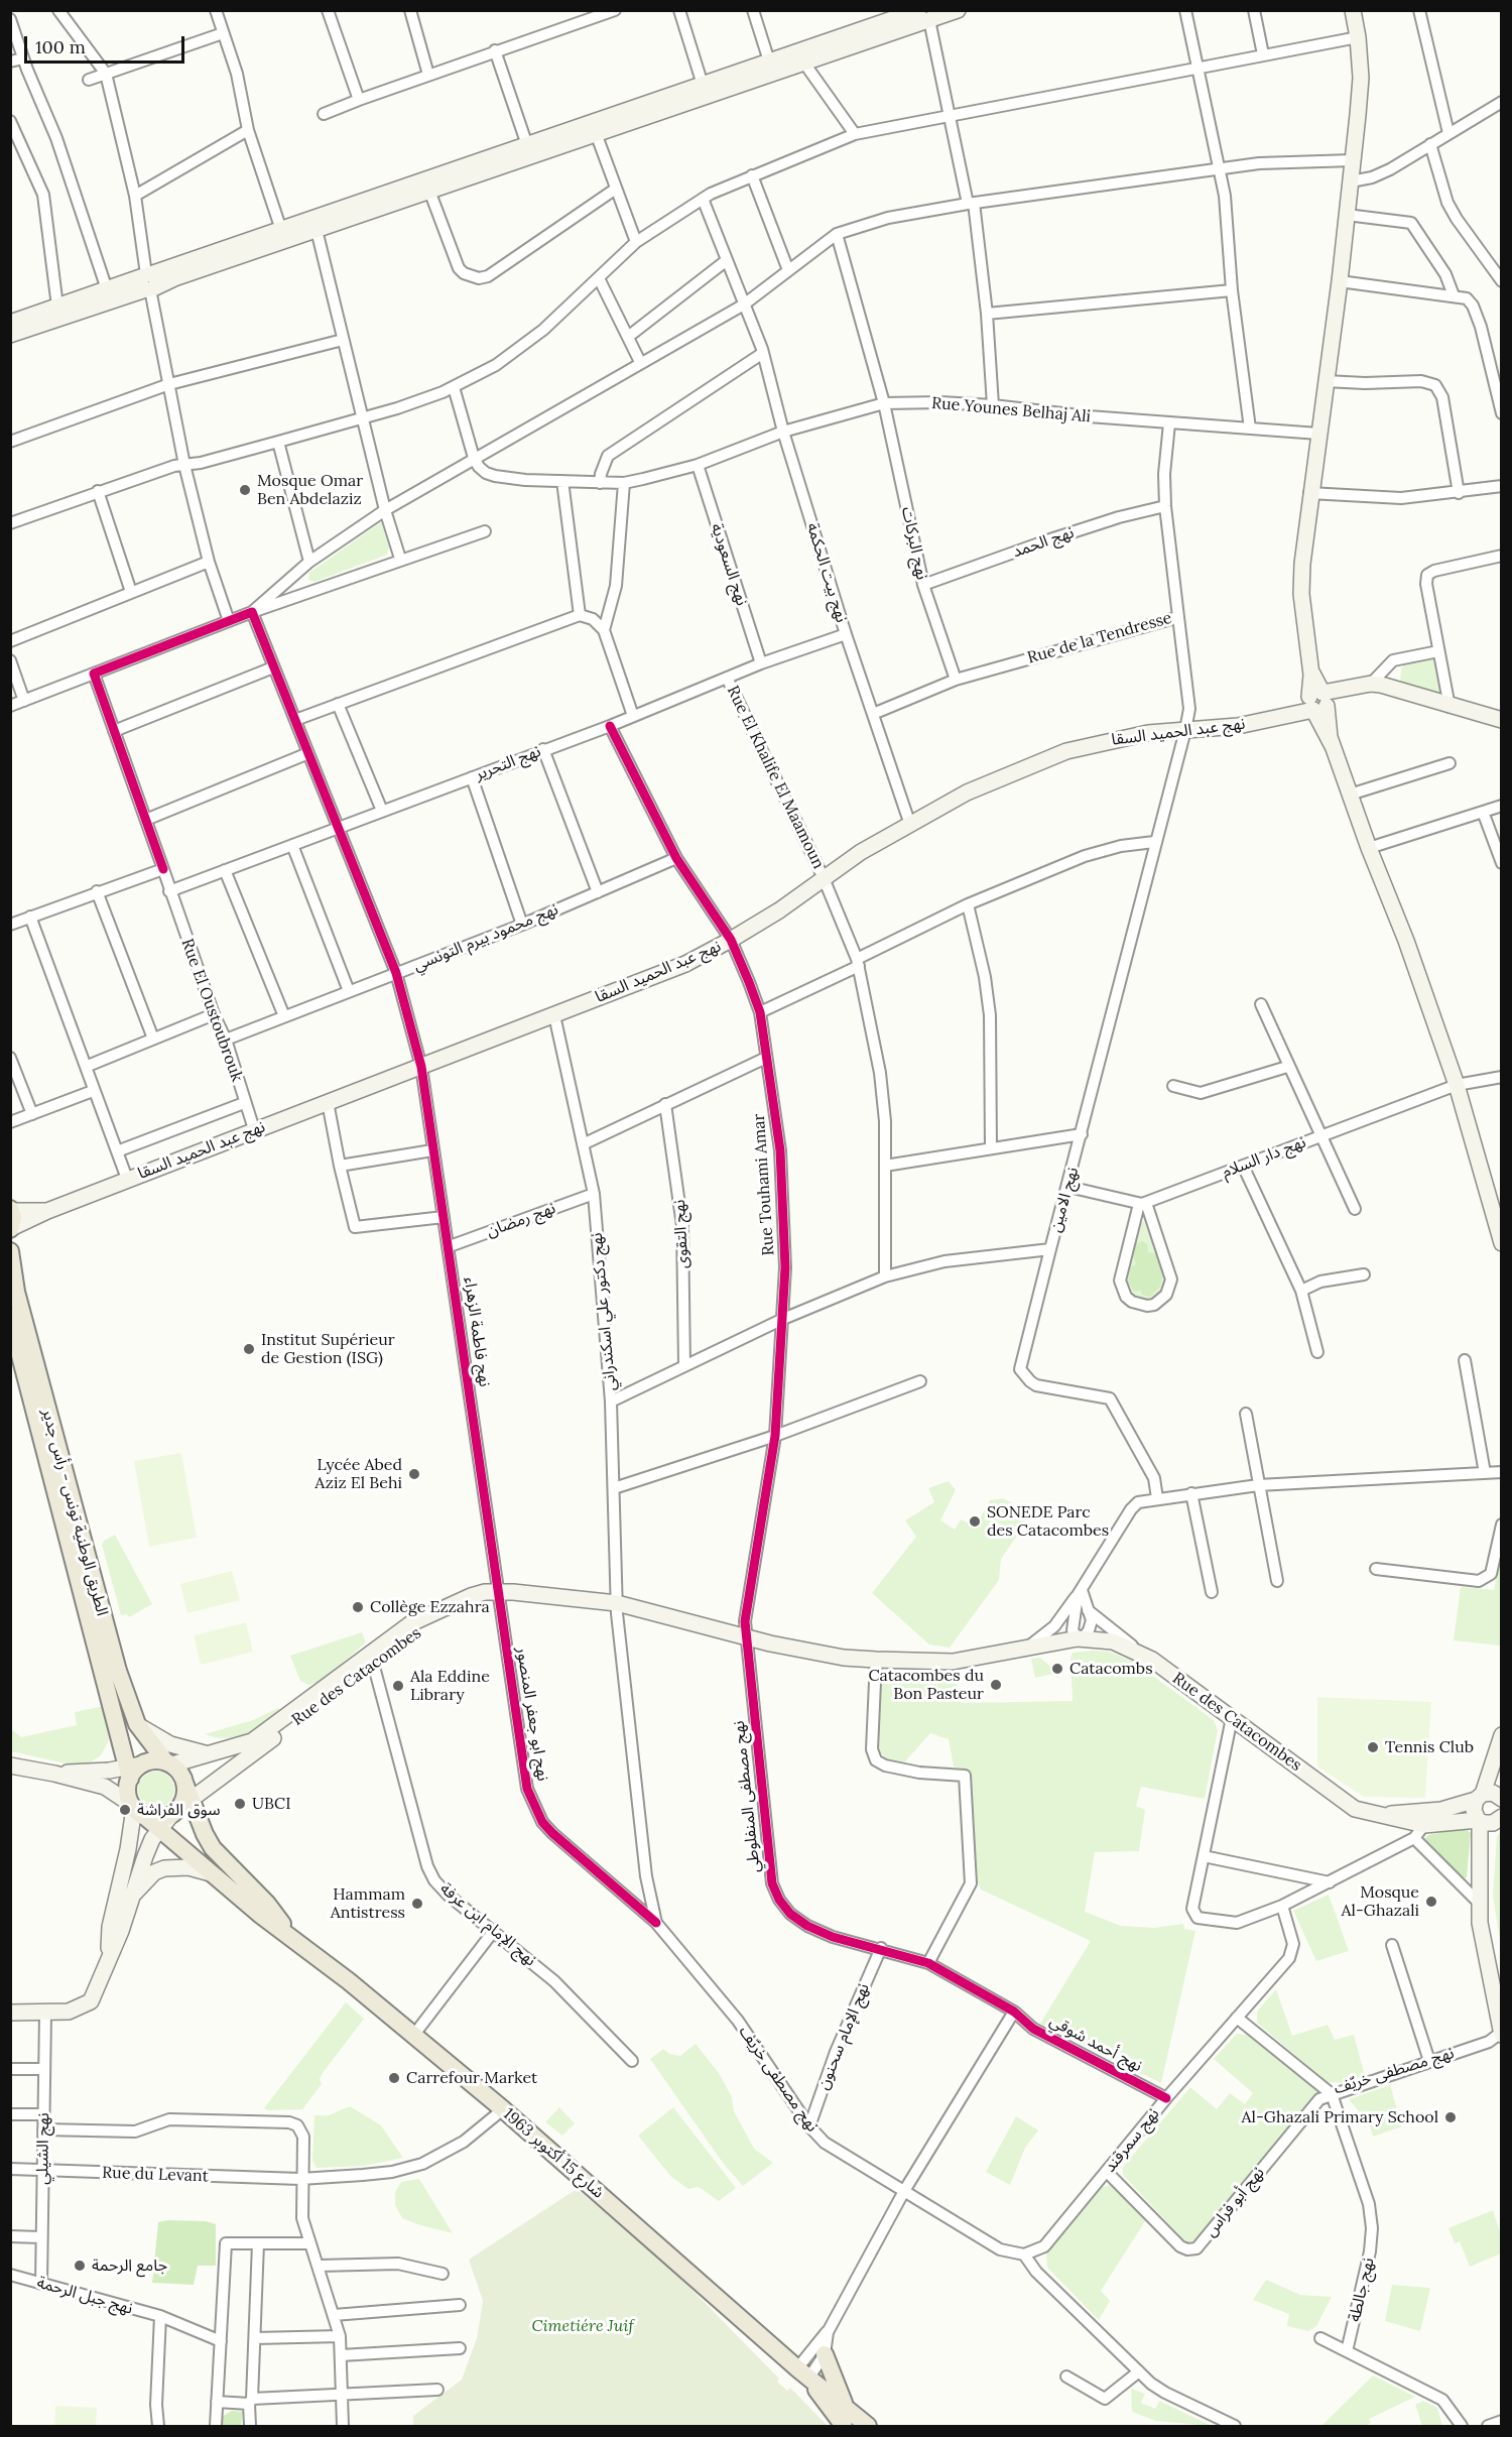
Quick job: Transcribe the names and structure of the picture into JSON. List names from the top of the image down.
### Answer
{
  "streets": {
    "main road": [
      "نهج عبد الحميد السقا",
      "الطريق الوطنية تونس - رأس جدير",
      "Rue des Catacombes",
      "شارع 15 أكتوبر 1963"
    ],
    "street": [
      "Rue Younes Belhaj Ali",
      "نهج الحمد",
      "نهج البركات",
      "نهج السعودية",
      "نهج بيت الحكمة",
      "Rue de la Tendresse",
      "نهج التحرير",
      "Rue El Khalife El Maamoun",
      "نهج محمود بيرم التونسي",
      "Rue El Oustoubrouk",
      "نهج دار السلام",
      "Rue Touhami Amar",
      "نهج الامين",
      "نهج رمضان",
      "نهج التقوى",
      "نهج دكتور علي اسكندراني",
      "نهج فاطمة الزهراء",
      "نهج ابو جعفر المنصور",
      "نهج مصطفى المنفلوطي",
      "نهج الإمام ابن عرفة",
      "نهج الإمام سحنون",
      "نهج أحمد شوقي",
      "نهج مصطفى خريّف",
      "نهج سمرقند",
      "نهج الشيلي",
      "Rue du Levant",
      "نهج أبو فراس",
      "نهج جالطة",
      "نهج جبل الرحمة"
    ]
  },
  "crossings": [
    ["Rue Younes Belhaj Ali", "نهج البركات"],
    ["Rue Younes Belhaj Ali", "نهج السعودية"],
    ["Rue Younes Belhaj Ali", "نهج بيت الحكمة"],
    ["Rue Younes Belhaj Ali", "Rue de la Tendresse"],
    ["نهج الحمد", "نهج البركات"],
    ["نهج الحمد", "Rue de la Tendresse"],
    ["نهج البركات", "Rue de la Tendresse"],
    ["نهج السعودية", "نهج التحرير"],
    ["نهج بيت الحكمة", "Rue de la Tendresse"],
    ["نهج بيت الحكمة", "نهج عبد الحميد السقا"],
    ["نهج بيت الحكمة", "نهج التحرير"],
    ["Rue de la Tendresse", "نهج الامين"],
    ["نهج عبد الحميد السقا", "Rue El Khalife El Maamoun"],
    ["نهج عبد الحميد السقا", "Rue El Oustoubrouk"],
    ["نهج عبد الحميد السقا", "Rue Touhami Amar"],
    ["نهج عبد الحميد السقا", "نهج الامين"],
    ["نهج عبد الحميد السقا", "نهج دكتور علي اسكندراني"],
    ["نهج عبد الحميد السقا", "نهج فاطمة الزهراء"],
    ["نهج التحرير", "Rue El Khalife El Maamoun"],
    ["نهج التحرير", "Rue El Oustoubrouk"],
    ["نهج التحرير", "Rue Touhami Amar"],
    ["نهج التحرير", "نهج فاطمة الزهراء"],
    ["Rue El Khalife El Maamoun", "نهج الامين"],
    ["نهج محمود بيرم التونسي", "Rue El Oustoubrouk"],
    ["نهج محمود بيرم التونسي", "Rue Touhami Amar"],
    ["نهج محمود بيرم التونسي", "نهج فاطمة الزهراء"],
    ["Rue Touhami Amar", "نهج الامين"],
    ["Rue Touhami Amar", "Rue des Catacombes"],
    ["Rue Touhami Amar", "نهج مصطفى المنفلوطي"],
    ["نهج الامين", "نهج التقوى"],
    ["نهج الامين", "نهج دكتور علي اسكندراني"],
    ["نهج رمضان", "نهج دكتور علي اسكندراني"],
    ["نهج رمضان", "نهج فاطمة الزهراء"],
    ["نهج دكتور علي اسكندراني", "Rue des Catacombes"],
    ["نهج دكتور علي اسكندراني", "نهج مصطفى خريّف"],
    ["نهج فاطمة الزهراء", "Rue des Catacombes"],
    ["نهج فاطمة الزهراء", "نهج ابو جعفر المنصور"],
    ["الطريق الوطنية تونس - رأس جدير", "Rue des Catacombes"],
    ["الطريق الوطنية تونس - رأس جدير", "شارع 15 أكتوبر 1963"],
    ["Rue des Catacombes", "نهج ابو جعفر المنصور"],
    ["Rue des Catacombes", "نهج مصطفى المنفلوطي"],
    ["Rue des Catacombes", "نهج الإمام ابن عرفة"],
    ["Rue des Catacombes", "نهج مصطفى خريّف"],
    ["Rue des Catacombes", "شارع 15 أكتوبر 1963"],
    ["نهج ابو جعفر المنصور", "نهج مصطفى خريّف"],
    ["نهج مصطفى المنفلوطي", "نهج الإمام سحنون"],
    ["نهج مصطفى المنفلوطي", "نهج أحمد شوقي"],
    ["نهج الإمام سحنون", "نهج مصطفى خريّف"],
    ["نهج أحمد شوقي", "نهج سمرقند"],
    ["نهج مصطفى خريّف", "نهج سمرقند"],
    ["نهج مصطفى خريّف", "نهج أبو فراس"],
    ["نهج مصطفى خريّف", "نهج جالطة"],
    ["نهج سمرقند", "نهج أبو فراس"],
    ["نهج الشيلي", "Rue du Levant"],
    ["نهج الشيلي", "نهج جبل الرحمة"],
    ["شارع 15 أكتوبر 1963", "Rue du Levant"],
    ["نهج أبو فراس", "نهج جالطة"]
  ],
  "parks": ["Cimetiére Juif"],
  "places": [
    "Mosque Omar Ben Abdelaziz",
    "Institut Supérieur de Gestion (ISG)",
    "Lycée Abed Aziz El Behi",
    "SONEDE Parc des Catacombes",
    "Collège Ezzahra",
    "Catacombs",
    "Catacombes du Bon Pasteur",
    "Ala Eddine Library",
    "Tennis Club",
    "UBCI",
    "سوق الفراشة",
    "Mosque Al-Ghazali",
    "Hammam Antistress",
    "Carrefour Market",
    "Al-Ghazali Primary School",
    "جامع الرحمة"
  ],
  "scale_bar": "100 m"
}
